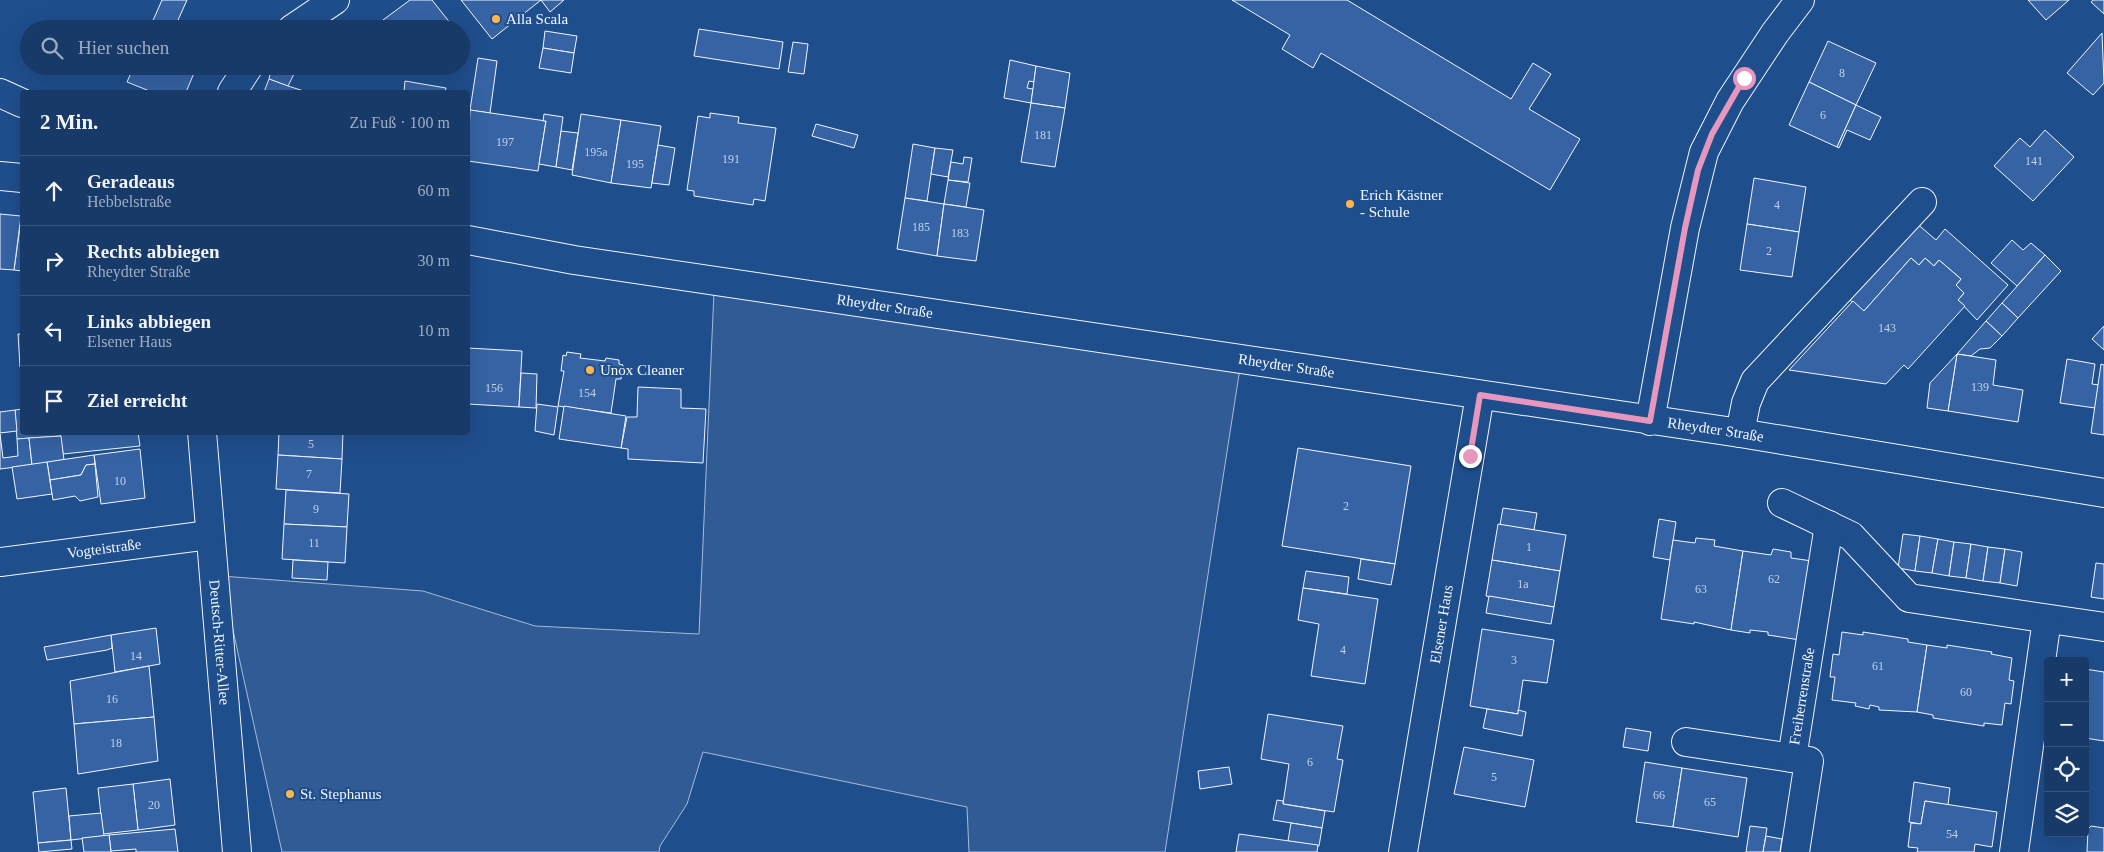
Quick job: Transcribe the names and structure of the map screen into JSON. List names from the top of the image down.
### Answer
{
  "streets": {
    "street": [
      "Rheydter Straße",
      "Vogteistraße",
      "Elsener Haus",
      "Deutsch-Ritter-Allee",
      "Freiherrenstraße"
    ]
  },
  "crossings": [
    ["Rheydter Straße", "Elsener Haus"],
    ["Vogteistraße", "Deutsch-Ritter-Allee"]
  ],
  "places": [
    "Alla Scala",
    "Erich Kästner - Schule",
    "Unox Cleaner",
    "St. Stephanus"
  ],
  "house_numbers": [
    "8",
    "6",
    "181",
    "197",
    "195a",
    "191",
    "141",
    "195",
    "4",
    "185",
    "183",
    "2",
    "143",
    "139",
    "156",
    "154",
    "5",
    "7",
    "10",
    "2",
    "9",
    "11",
    "1",
    "62",
    "1a",
    "63",
    "4",
    "14",
    "3",
    "61",
    "60",
    "16",
    "18",
    "6",
    "5",
    "66",
    "65",
    "20",
    "54"
  ],
  "page": {
    "search": "Hier suchen",
    "heading": ["2 Min.", "Zu Fuß · 100 m"],
    "list": [
      ["Geradeaus", "Hebbelstraße", "60 m"],
      ["Rechts abbiegen", "Rheydter Straße", "30 m"],
      ["Links abbiegen", "Elsener Haus", "10 m"],
      "Ziel erreicht"
    ],
    "map_buttons": ["+", "−"]
  }
}
